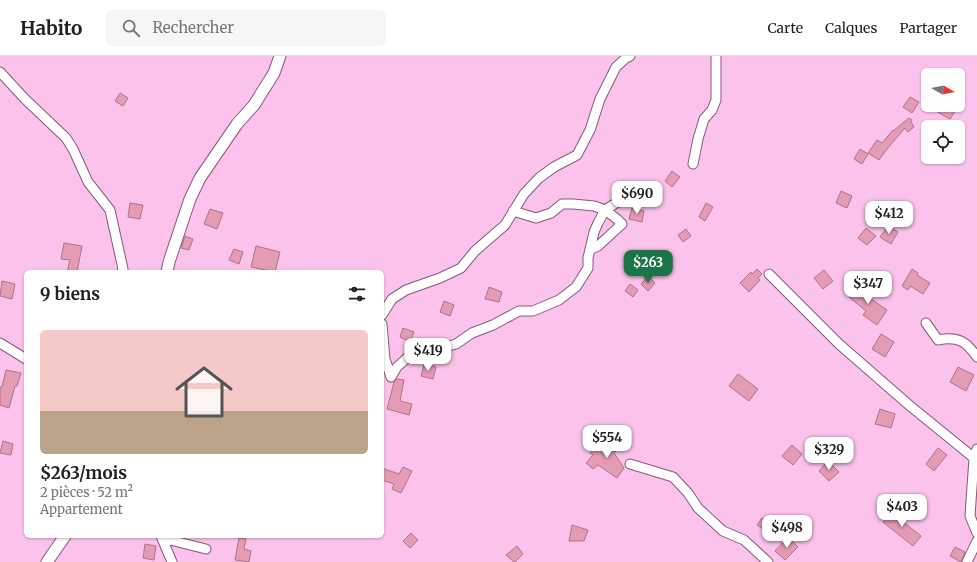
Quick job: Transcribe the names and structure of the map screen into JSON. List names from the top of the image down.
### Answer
{
  "north": "right",
  "page": {
    "header": "Habito",
    "search": "Rechercher",
    "nav": ["Carte", "Calques", "Partager"],
    "price": [
      "$690",
      "$412",
      "$263",
      "$347",
      "$419",
      "$554",
      "$329",
      "$403",
      "$498"
    ],
    "heading": "9 biens",
    "list": [
      {
        "name": "$263/mois",
        "note": "2 pièces · 52 m² · Appartement"
      }
    ]
  }
}
